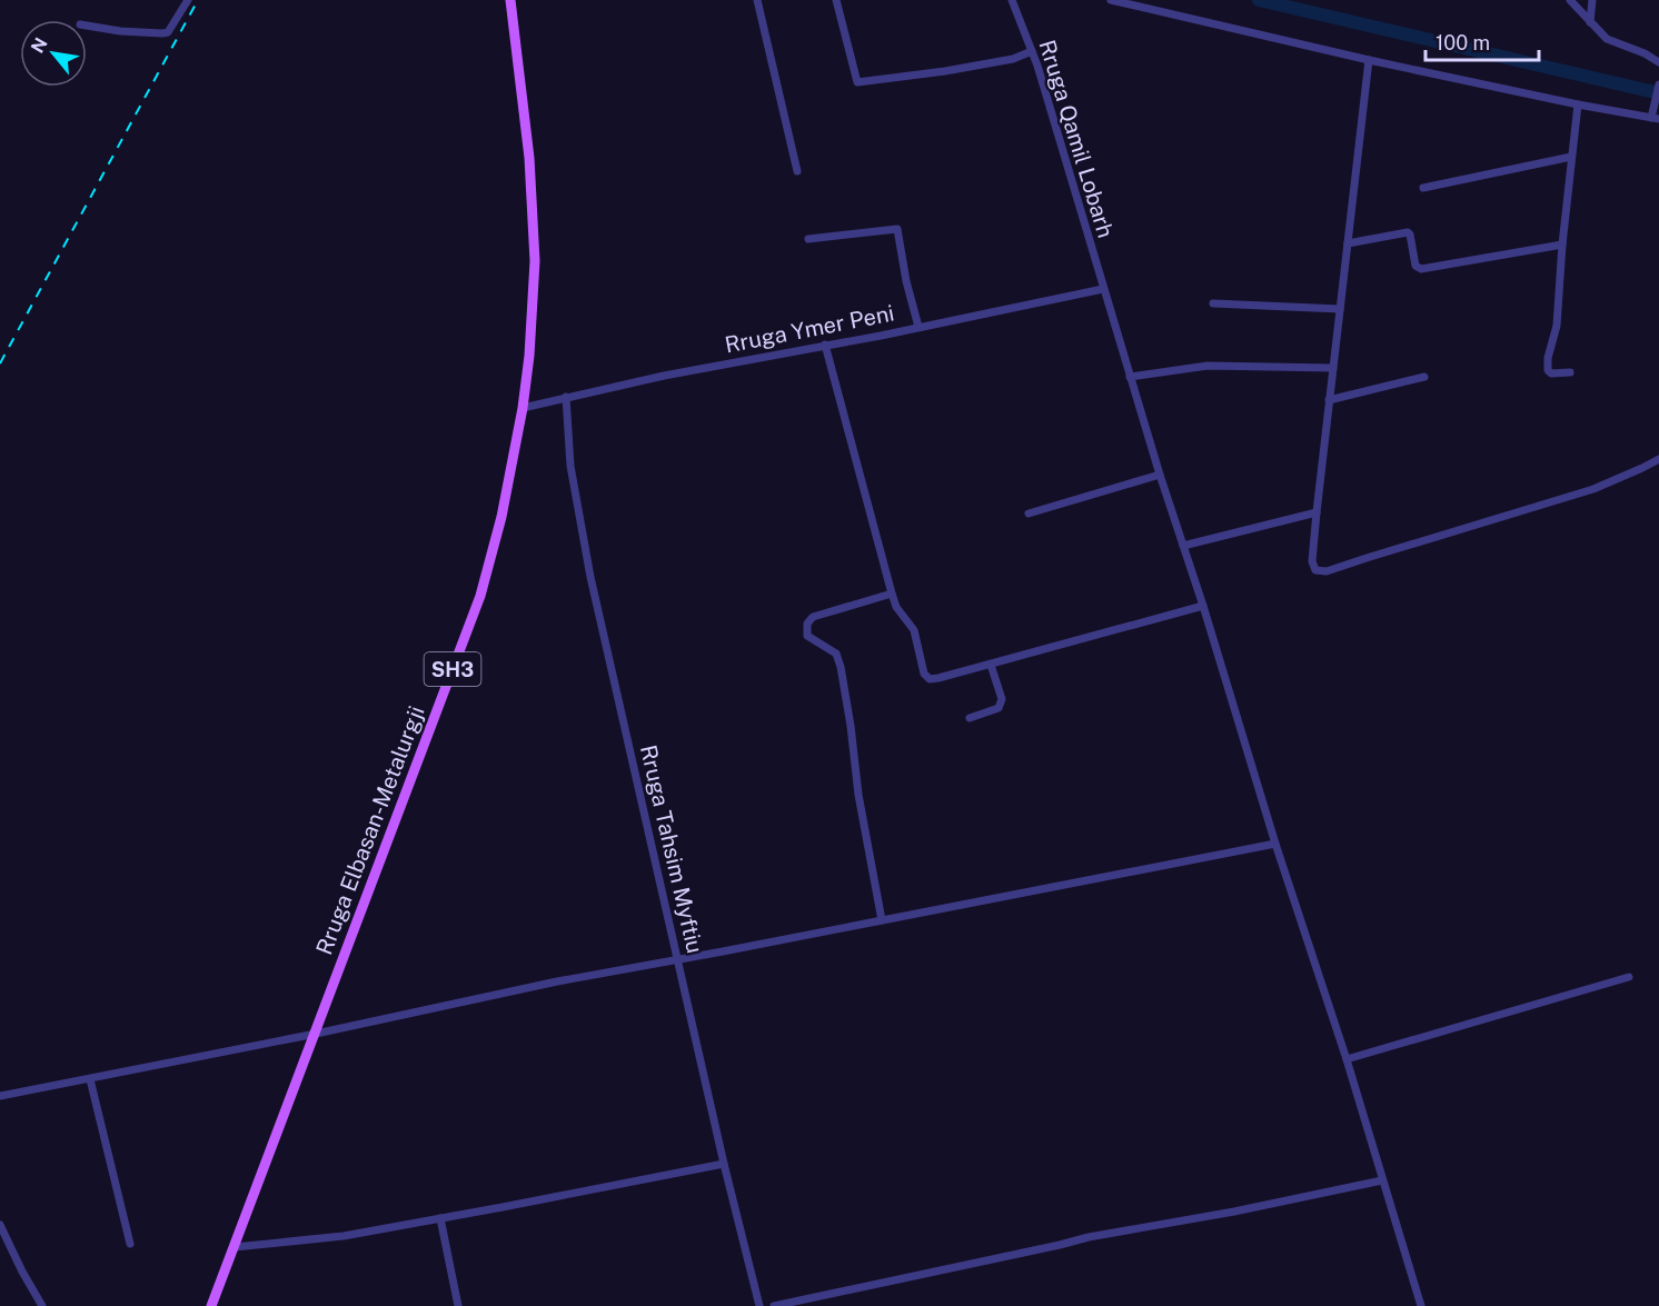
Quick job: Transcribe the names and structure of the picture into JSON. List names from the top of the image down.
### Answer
{
  "streets": {
    "main road": ["SH3", "Rruga Elbasan-Metalurgji"],
    "street": ["Rruga Qamil Lobarh", "Rruga Ymer Peni", "Rruga Tahsim Myftiu"]
  },
  "crossings": [
    ["Rruga Qamil Lobarh", "Rruga Ymer Peni"],
    ["Rruga Ymer Peni", "Rruga Elbasan-Metalurgji"],
    ["Rruga Ymer Peni", "Rruga Tahsim Myftiu"]
  ],
  "scale_bar": "100 m",
  "north": "top left"
}
